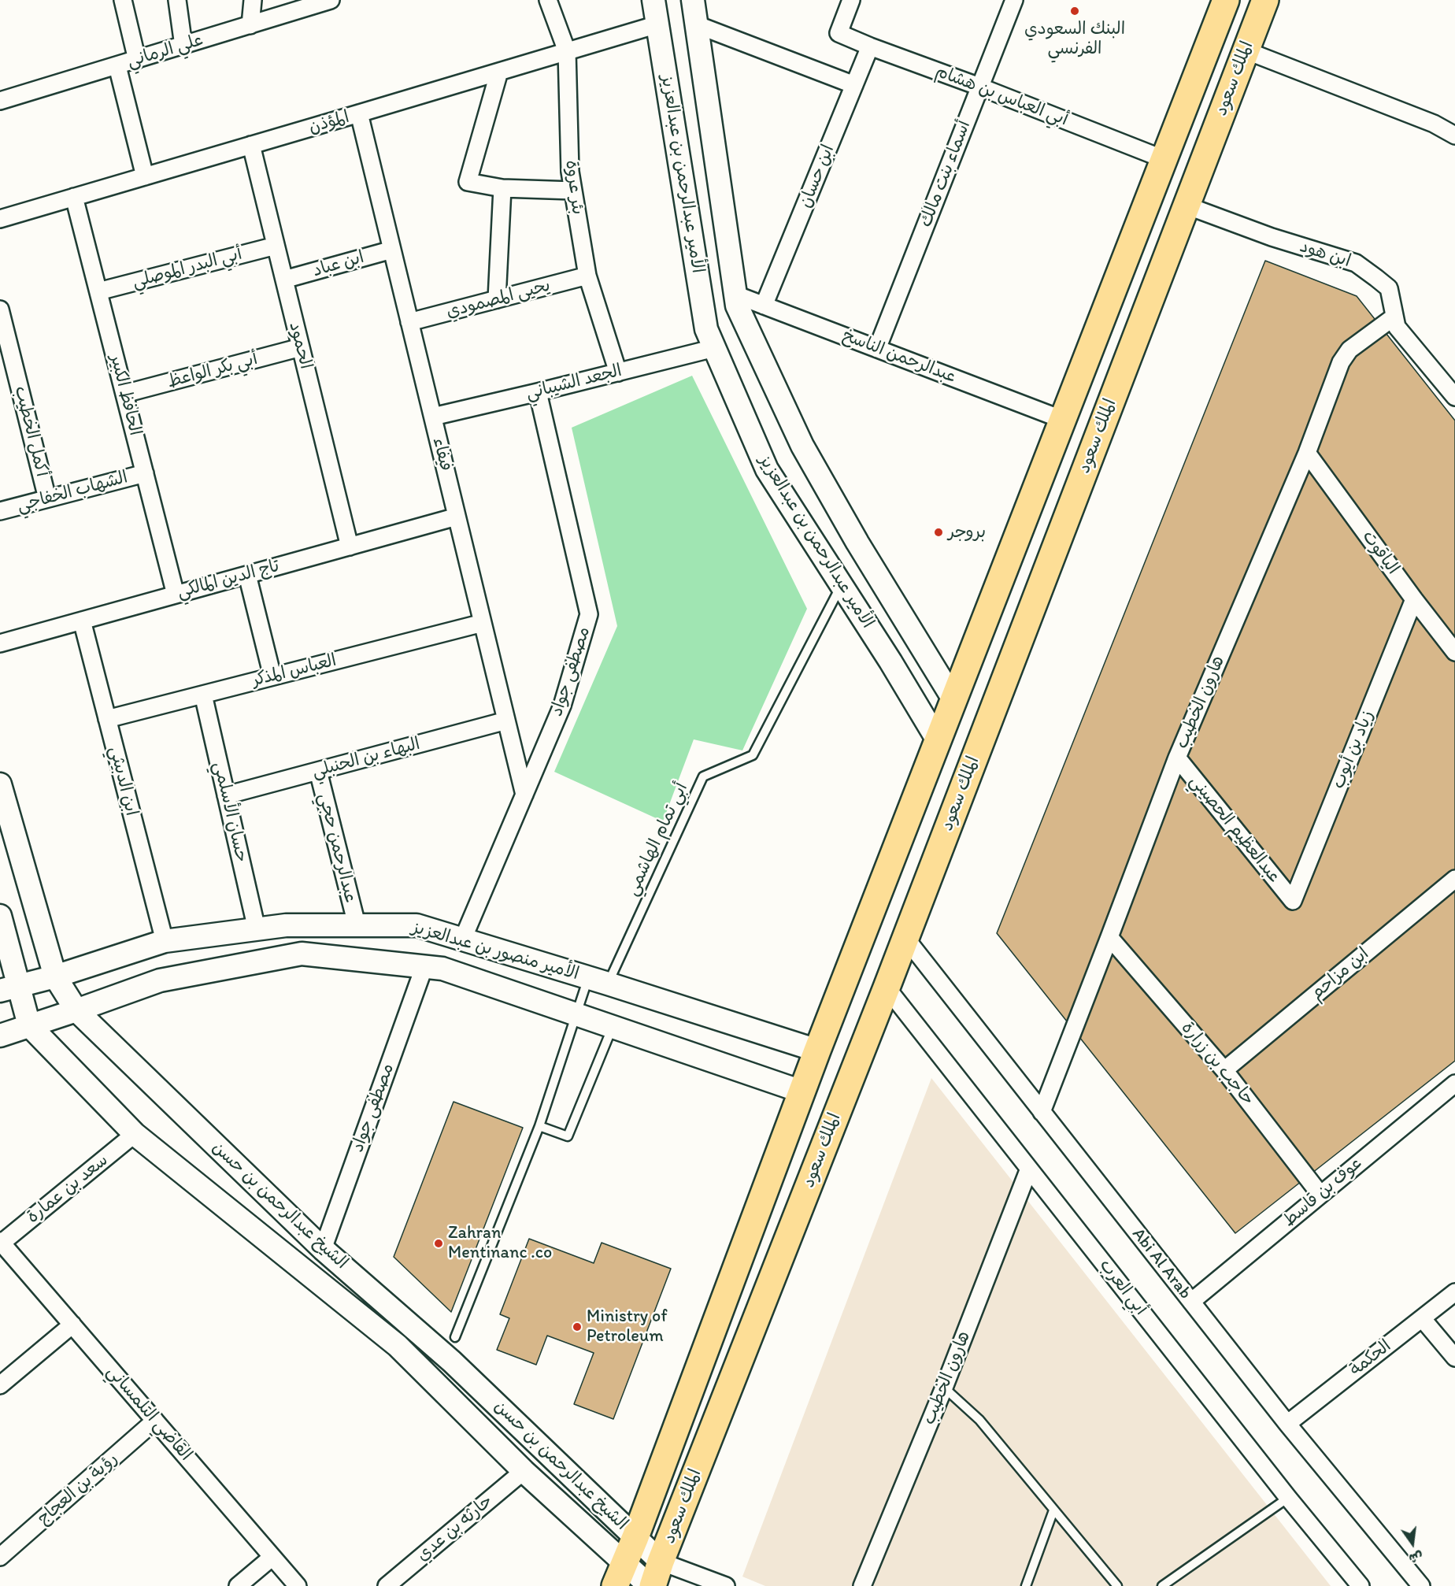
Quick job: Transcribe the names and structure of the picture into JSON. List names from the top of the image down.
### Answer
{
  "streets": {
    "main road": ["الملك سعود"],
    "street": [
      "علي الرماني",
      "أبي العباس بن هشام",
      "المؤذن",
      "الأمير عبدالرحمن بن عبدالعزيز",
      "أسماء بنت مالك",
      "ابن حسان",
      "بئر عروة",
      "ابن هود",
      "ابن عباد",
      "أبي البدر الموصلي",
      "يحيى المصمودي",
      "الحمود",
      "عبدالرحمن الناسخ",
      "أبي بكر الواعظ",
      "الجعد الشيباني",
      "الحافظ الكبير",
      "أكمل الخطيب",
      "فيفاء",
      "الشهاب الخفاجي",
      "الياقوت",
      "تاج الدين المالكي",
      "العباس المذكر",
      "مصطفى جواد",
      "هارون الخطيب",
      "زياد بن أيوب",
      "البهاء بن الحنبلي",
      "ابن الدبيثي",
      "حسان الأسلمي",
      "عبدالعظيم الحصيني",
      "عبدالرحمن حجي",
      "الأمير منصور بن عبدالعزيز",
      "ابن مزاحم",
      "حاجب بن زرارة",
      "سعد بن عمارة",
      "عوف بن قاسط",
      "الشيخ عبدالرحمن بن حسن",
      "Abi Al Arab",
      "أبي العرب",
      "الحكمة",
      "القاضي التلمساني",
      "رؤية بن العجاج",
      "حارثه بن عدي"
    ],
    "lane": ["أبي تمام الهاشمي"]
  },
  "crossings": [
    ["الملك سعود", "أبي العباس بن هشام"],
    ["الملك سعود", "الأمير عبدالرحمن بن عبدالعزيز"],
    ["الملك سعود", "ابن هود"],
    ["الملك سعود", "عبدالرحمن الناسخ"],
    ["الملك سعود", "الأمير منصور بن عبدالعزيز"],
    ["الملك سعود", "الشيخ عبدالرحمن بن حسن"],
    ["الملك سعود", "Abi Al Arab"],
    ["الملك سعود", "أبي العرب"],
    ["أبي العباس بن هشام", "أسماء بنت مالك"],
    ["أبي العباس بن هشام", "ابن حسان"],
    ["المؤذن", "الأمير عبدالرحمن بن عبدالعزيز"],
    ["المؤذن", "بئر عروة"],
    ["المؤذن", "الحمود"],
    ["المؤذن", "الحافظ الكبير"],
    ["المؤذن", "فيفاء"],
    ["الأمير عبدالرحمن بن عبدالعزيز", "عبدالرحمن الناسخ"],
    ["الأمير عبدالرحمن بن عبدالعزيز", "الجعد الشيباني"],
    ["الأمير عبدالرحمن بن عبدالعزيز", "أبي تمام الهاشمي"],
    ["أسماء بنت مالك", "عبدالرحمن الناسخ"],
    ["ابن حسان", "عبدالرحمن الناسخ"],
    ["بئر عروة", "يحيى المصمودي"],
    ["بئر عروة", "الجعد الشيباني"],
    ["ابن هود", "هارون الخطيب"],
    ["ابن عباد", "الحمود"],
    ["ابن عباد", "فيفاء"],
    ["أبي البدر الموصلي", "الحمود"],
    ["أبي البدر الموصلي", "الحافظ الكبير"],
    ["يحيى المصمودي", "فيفاء"],
    ["الحمود", "أبي بكر الواعظ"],
    ["الحمود", "تاج الدين المالكي"],
    ["أبي بكر الواعظ", "الحافظ الكبير"],
    ["الجعد الشيباني", "فيفاء"],
    ["الجعد الشيباني", "مصطفى جواد"],
    ["الحافظ الكبير", "الشهاب الخفاجي"],
    ["الحافظ الكبير", "تاج الدين المالكي"],
    ["أكمل الخطيب", "الشهاب الخفاجي"],
    ["فيفاء", "تاج الدين المالكي"],
    ["فيفاء", "العباس المذكر"],
    ["فيفاء", "مصطفى جواد"],
    ["فيفاء", "البهاء بن الحنبلي"],
    ["الياقوت", "هارون الخطيب"],
    ["الياقوت", "زياد بن أيوب"],
    ["تاج الدين المالكي", "ابن الدبيثي"],
    ["العباس المذكر", "ابن الدبيثي"],
    ["العباس المذكر", "حسان الأسلمي"],
    ["مصطفى جواد", "الأمير منصور بن عبدالعزيز"],
    ["مصطفى جواد", "الشيخ عبدالرحمن بن حسن"],
    ["هارون الخطيب", "عبدالعظيم الحصيني"],
    ["هارون الخطيب", "حاجب بن زرارة"],
    ["هارون الخطيب", "Abi Al Arab"],
    ["هارون الخطيب", "أبي العرب"],
    ["زياد بن أيوب", "عبدالعظيم الحصيني"],
    ["البهاء بن الحنبلي", "حسان الأسلمي"],
    ["البهاء بن الحنبلي", "عبدالرحمن حجي"],
    ["ابن الدبيثي", "الأمير منصور بن عبدالعزيز"],
    ["حسان الأسلمي", "الأمير منصور بن عبدالعزيز"],
    ["أبي تمام الهاشمي", "الأمير منصور بن عبدالعزيز"],
    ["عبدالرحمن حجي", "الأمير منصور بن عبدالعزيز"],
    ["الأمير منصور بن عبدالعزيز", "الشيخ عبدالرحمن بن حسن"],
    ["ابن مزاحم", "حاجب بن زرارة"],
    ["حاجب بن زرارة", "عوف بن قاسط"],
    ["سعد بن عمارة", "الشيخ عبدالرحمن بن حسن"],
    ["سعد بن عمارة", "القاضي التلمساني"],
    ["عوف بن قاسط", "Abi Al Arab"],
    ["الشيخ عبدالرحمن بن حسن", "حارثه بن عدي"],
    ["Abi Al Arab", "الحكمة"],
    ["القاضي التلمساني", "رؤية بن العجاج"]
  ],
  "places": [
    "البنك السعودي الفرنسي",
    "بروجر",
    "Zahran Mentinanc .co",
    "Ministry of Petroleum"
  ],
  "north": "bottom"
}
